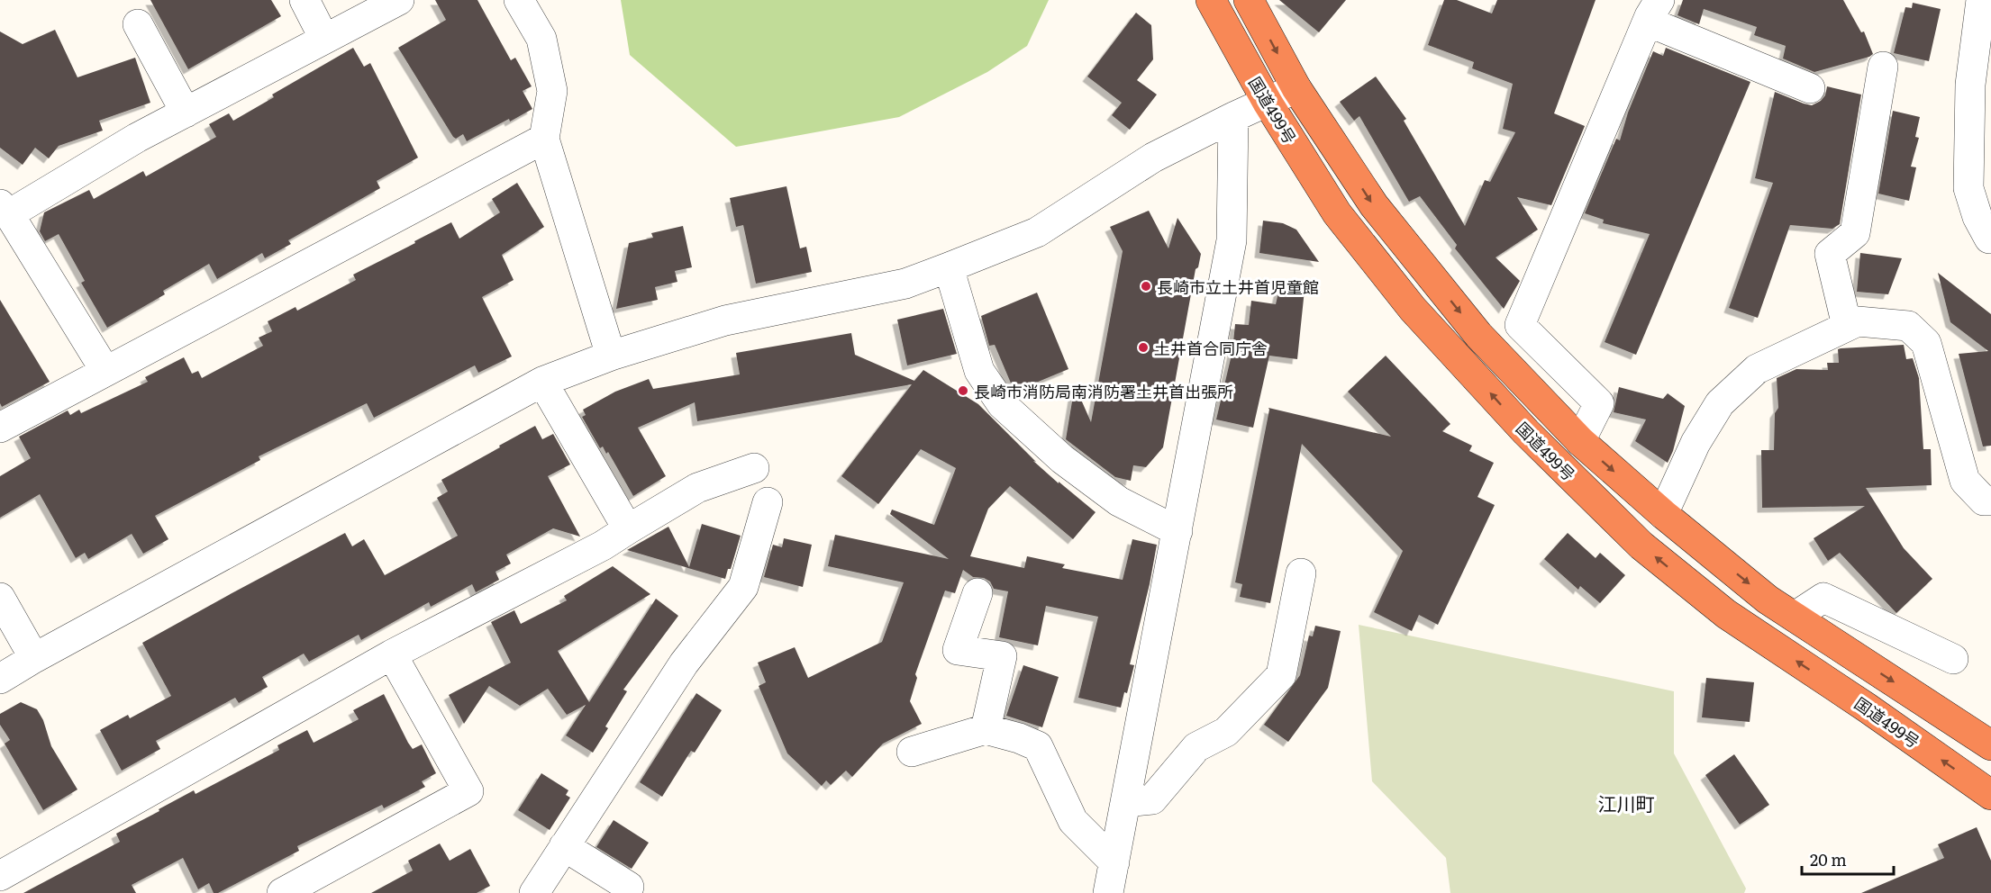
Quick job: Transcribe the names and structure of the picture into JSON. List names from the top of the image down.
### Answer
{
  "streets": {
    "highway": ["国道499号"]
  },
  "districts": ["江川町"],
  "places": ["長崎市立土井首児童館", "土井首合同庁舎", "長崎市消防局南消防署土井首出張所"],
  "scale_bar": "20 m"
}
